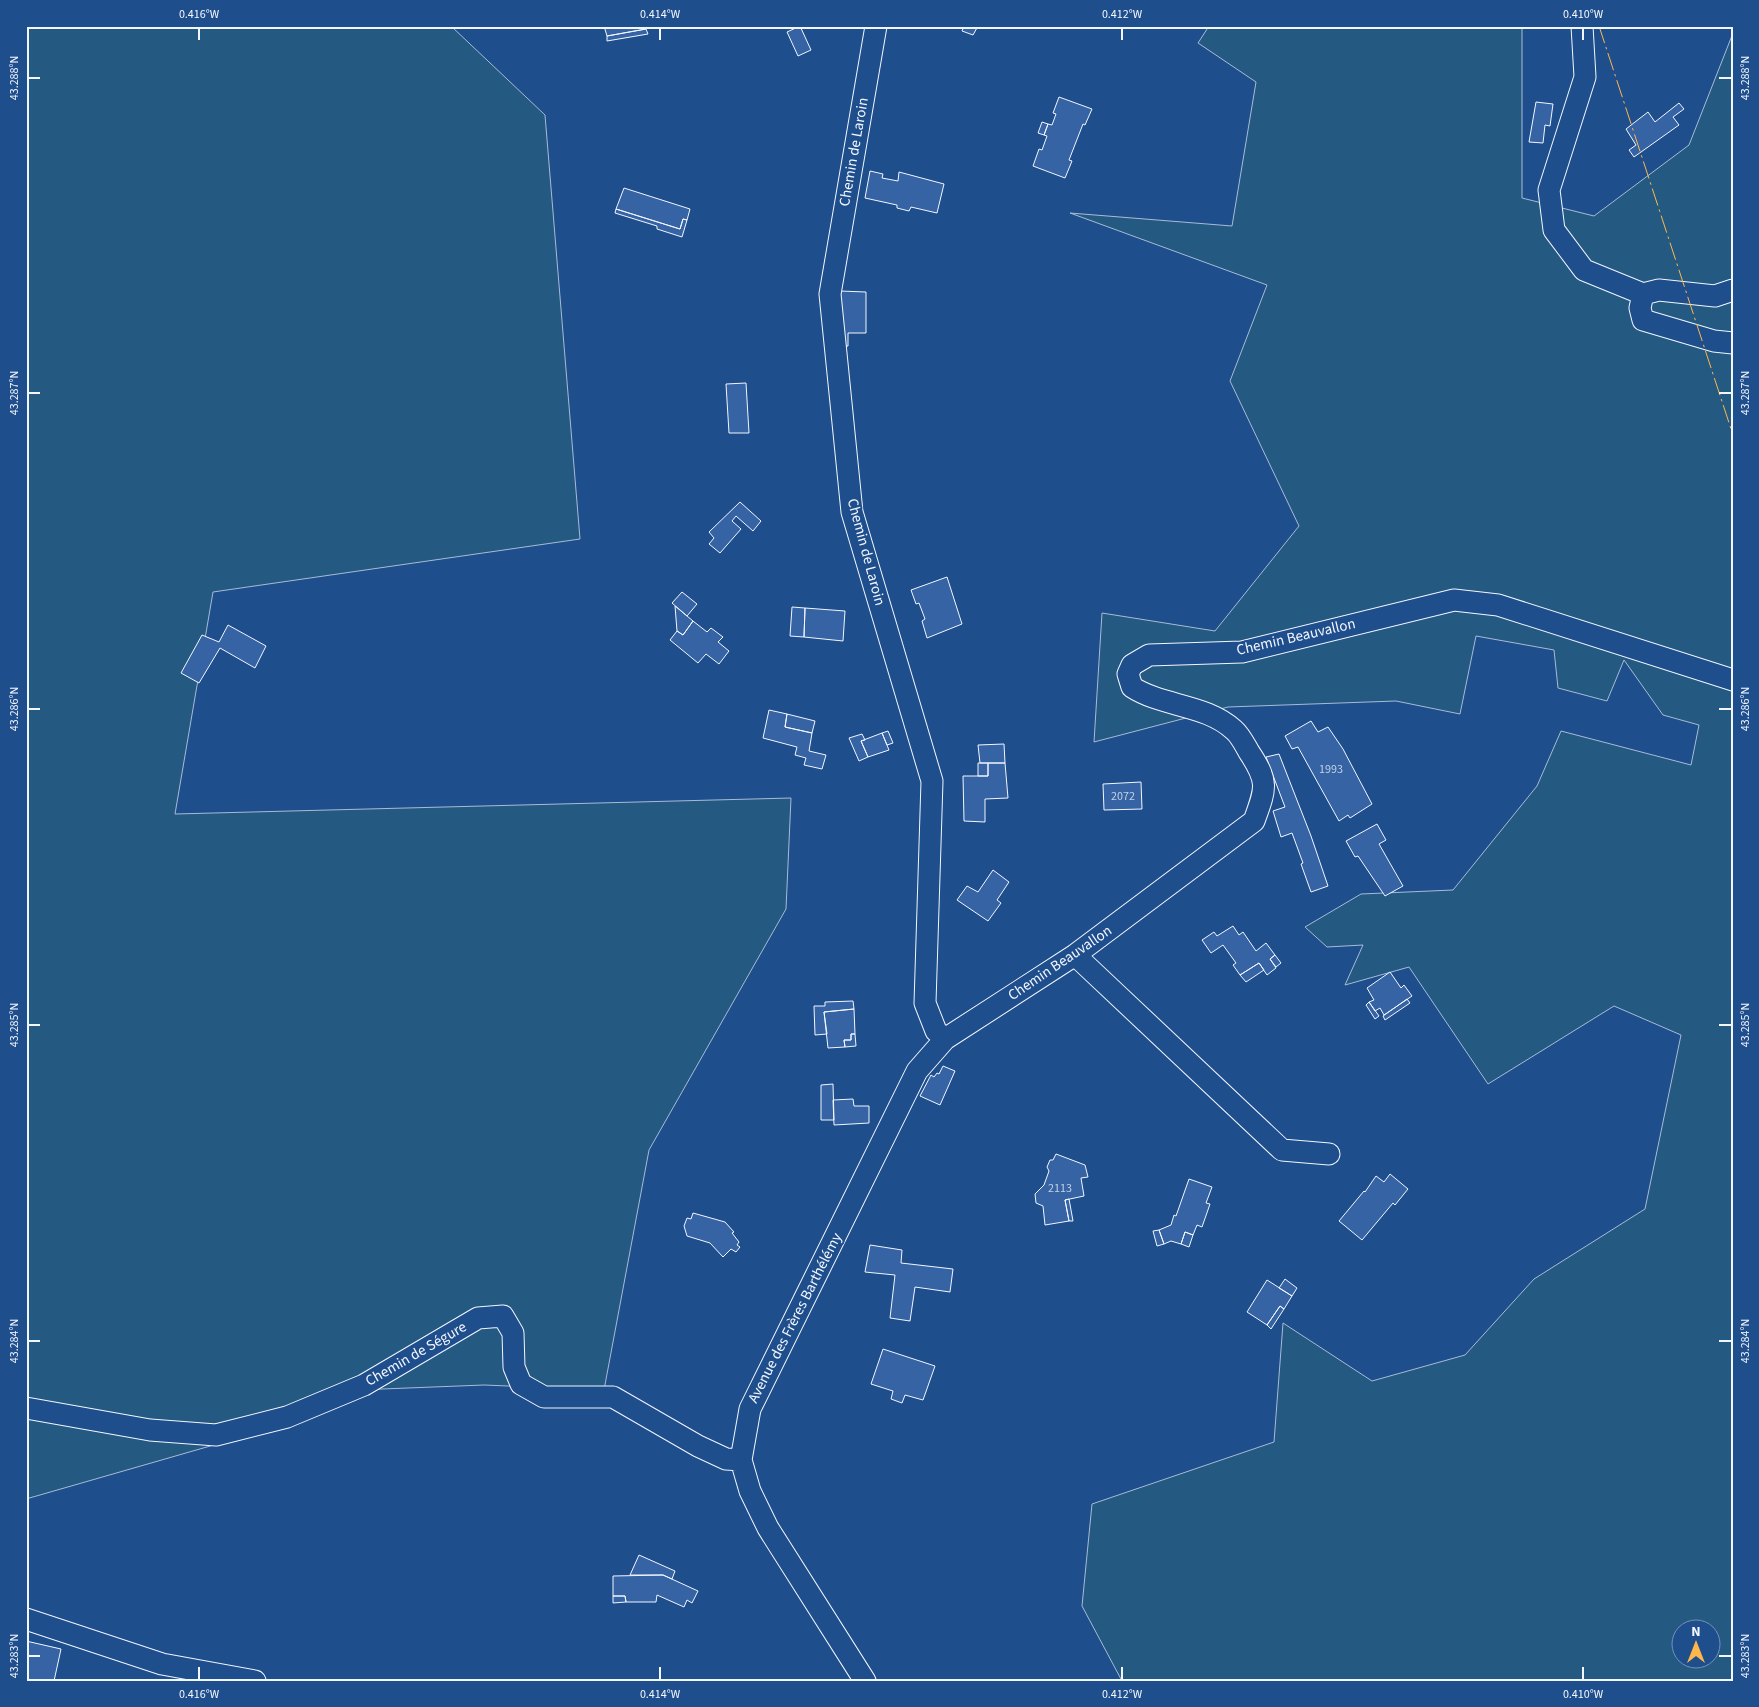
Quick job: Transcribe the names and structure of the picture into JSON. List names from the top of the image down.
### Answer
{
  "streets": {
    "street": [
      "Chemin de Laroin",
      "Chemin Beauvallon",
      "Avenue des Frères Barthélémy",
      "Chemin de Ségure"
    ]
  },
  "crossings": [
    ["Chemin de Laroin", "Chemin Beauvallon"],
    ["Chemin de Laroin", "Avenue des Frères Barthélémy"],
    ["Chemin Beauvallon", "Avenue des Frères Barthélémy"],
    ["Avenue des Frères Barthélémy", "Chemin de Ségure"]
  ],
  "house_numbers": ["1993", "2072", "2113"],
  "north": "top",
  "coordinates": [
    "0.416°W",
    "0.414°W",
    "0.412°W",
    "0.410°W",
    "43.288°N",
    "43.287°N",
    "43.286°N",
    "43.285°N",
    "43.284°N",
    "43.283°N"
  ]
}
